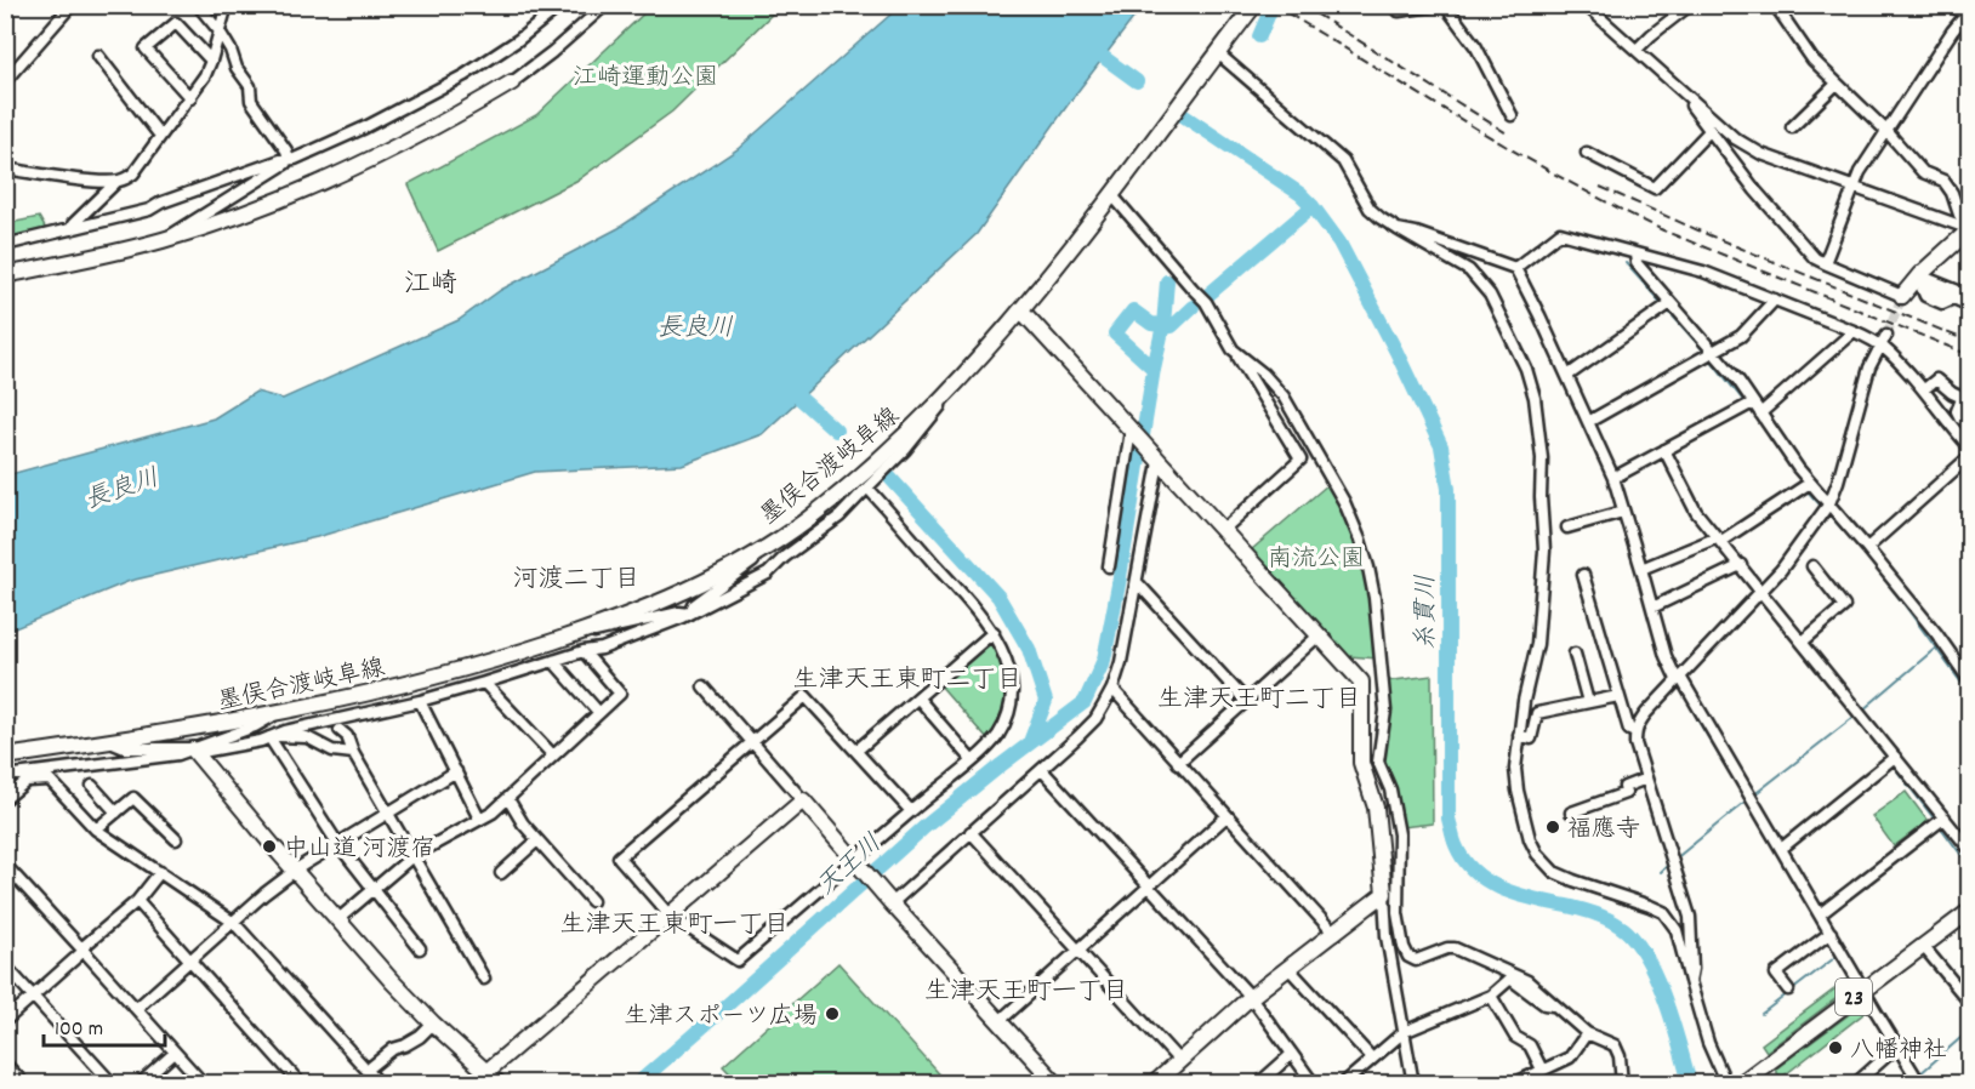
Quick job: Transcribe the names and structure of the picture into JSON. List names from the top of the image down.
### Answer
{
  "streets": {
    "street": ["墨俣合渡岐阜線", "23"]
  },
  "districts": [
    "江崎",
    "河渡二丁目",
    "生津天王東町二丁目",
    "生津天王町二丁目",
    "生津天王東町一丁目",
    "生津天王町一丁目"
  ],
  "water": ["長良川", "糸貫川", "天王川"],
  "parks": ["江崎運動公園", "南流公園"],
  "places": [
    "福應寺",
    "中山道 河渡宿",
    "生津スポーツ広場",
    "八幡神社"
  ],
  "scale_bar": "100 m"
}
